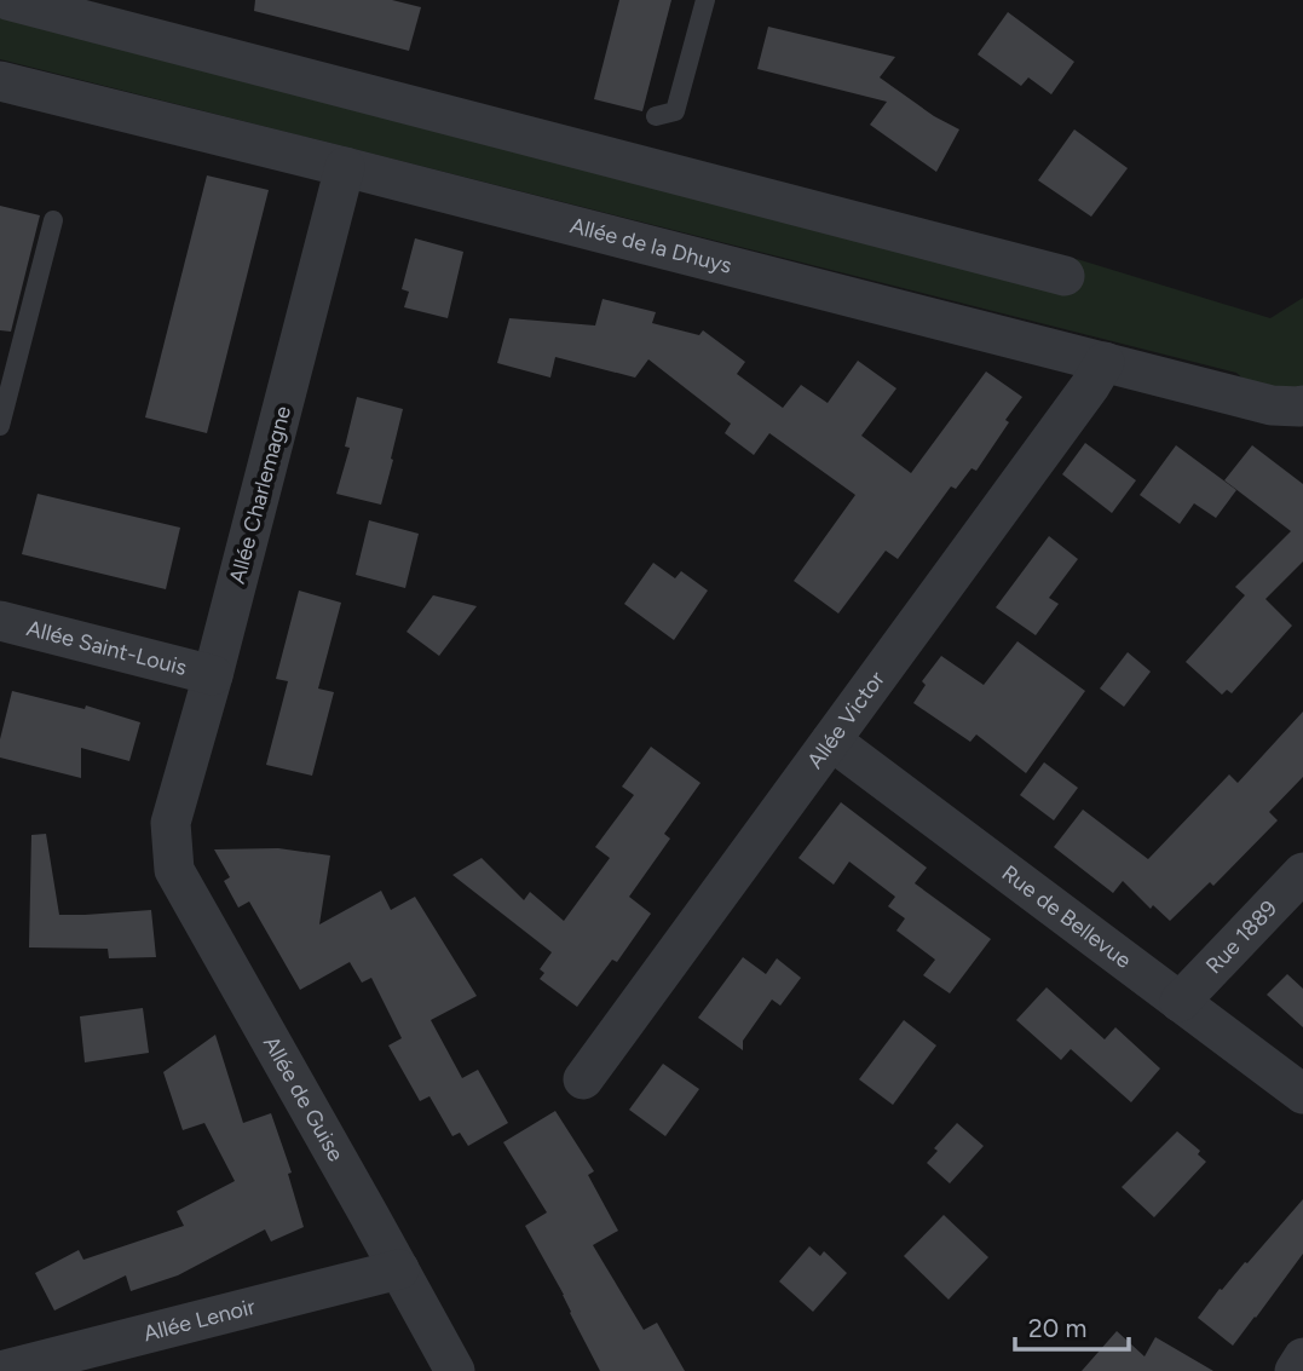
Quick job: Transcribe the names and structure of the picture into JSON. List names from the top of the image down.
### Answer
{
  "streets": {
    "street": [
      "Allée de la Dhuys",
      "Allée Charlemagne",
      "Allée Saint-Louis",
      "Allée Victor",
      "Rue de Bellevue",
      "Rue 1889",
      "Allée de Guise",
      "Allée Lenoir"
    ]
  },
  "crossings": [
    ["Allée de la Dhuys", "Allée Charlemagne"],
    ["Allée de la Dhuys", "Allée Victor"],
    ["Allée Charlemagne", "Allée Saint-Louis"],
    ["Allée Charlemagne", "Allée de Guise"],
    ["Allée Victor", "Rue de Bellevue"],
    ["Rue de Bellevue", "Rue 1889"],
    ["Allée de Guise", "Allée Lenoir"]
  ],
  "scale_bar": "20 m"
}
